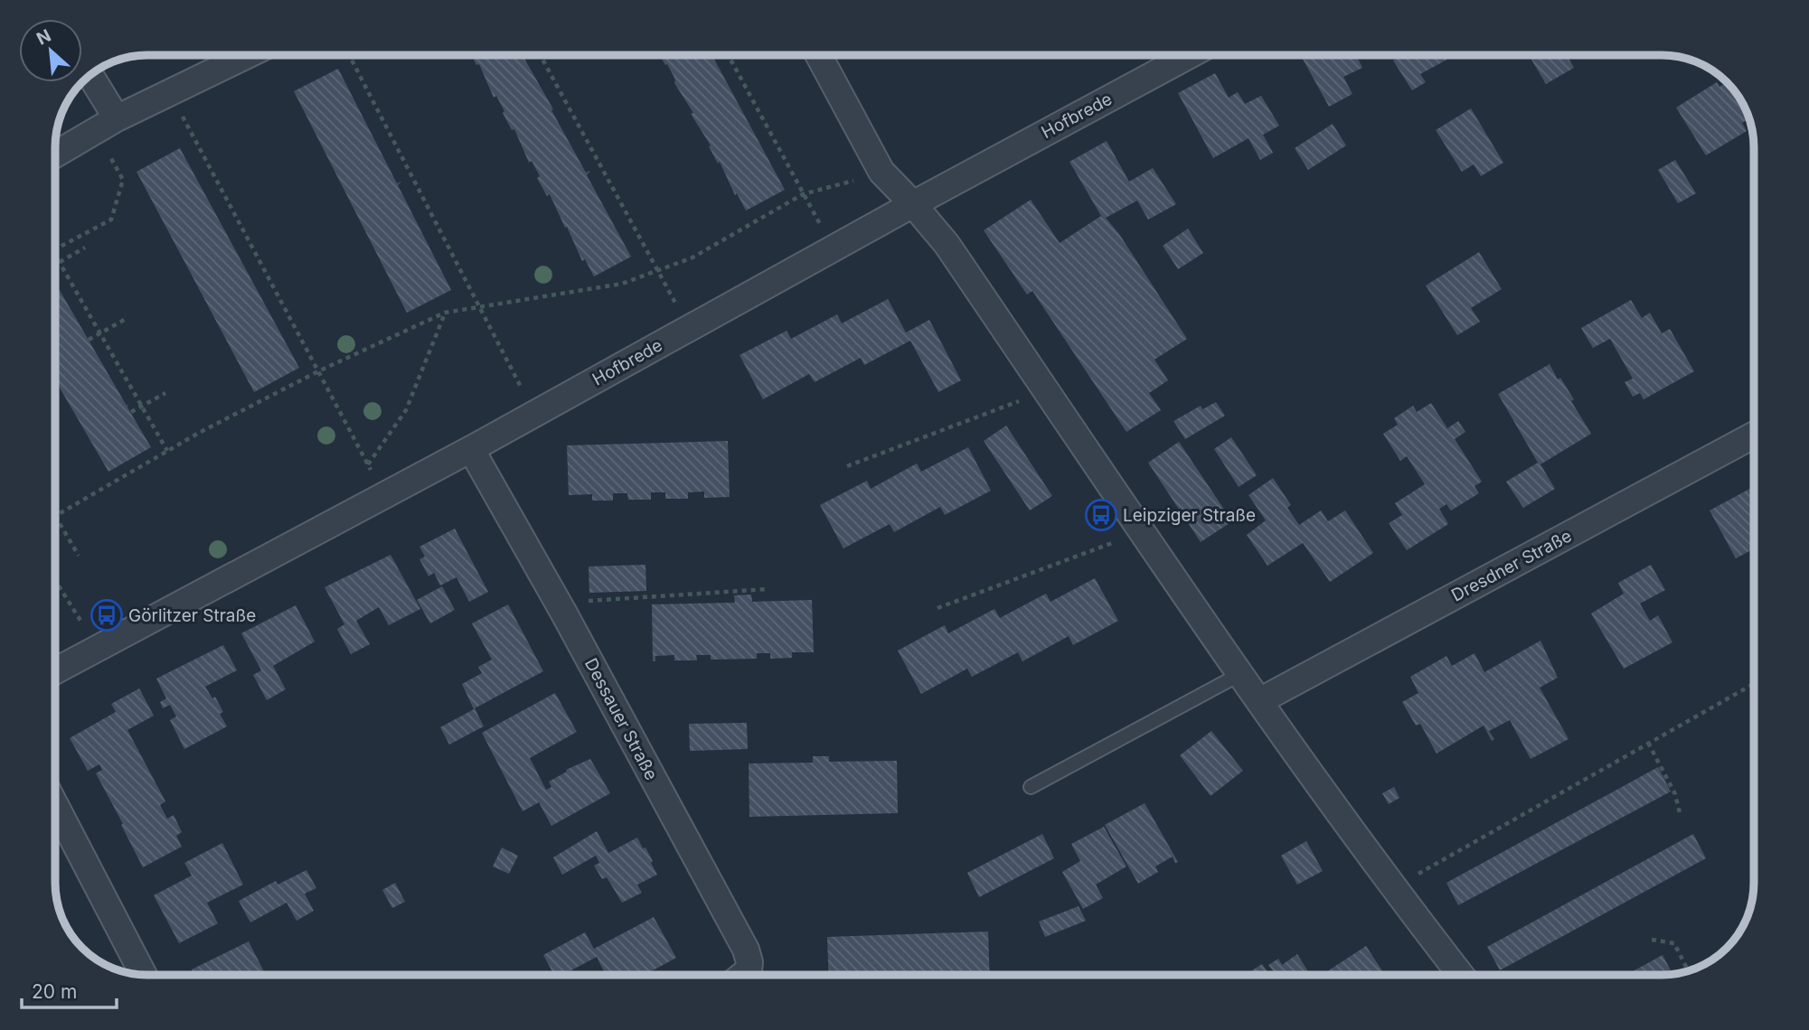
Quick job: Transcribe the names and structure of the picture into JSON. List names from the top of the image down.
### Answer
{
  "streets": {
    "street": ["Hofbrede", "Dresdner Straße", "Dessauer Straße"]
  },
  "crossings": [
    ["Hofbrede", "Dessauer Straße"]
  ],
  "places": {
    "bus stop": ["Leipziger Straße", "Görlitzer Straße"]
  },
  "scale_bar": "20 m",
  "north": "top left"
}
